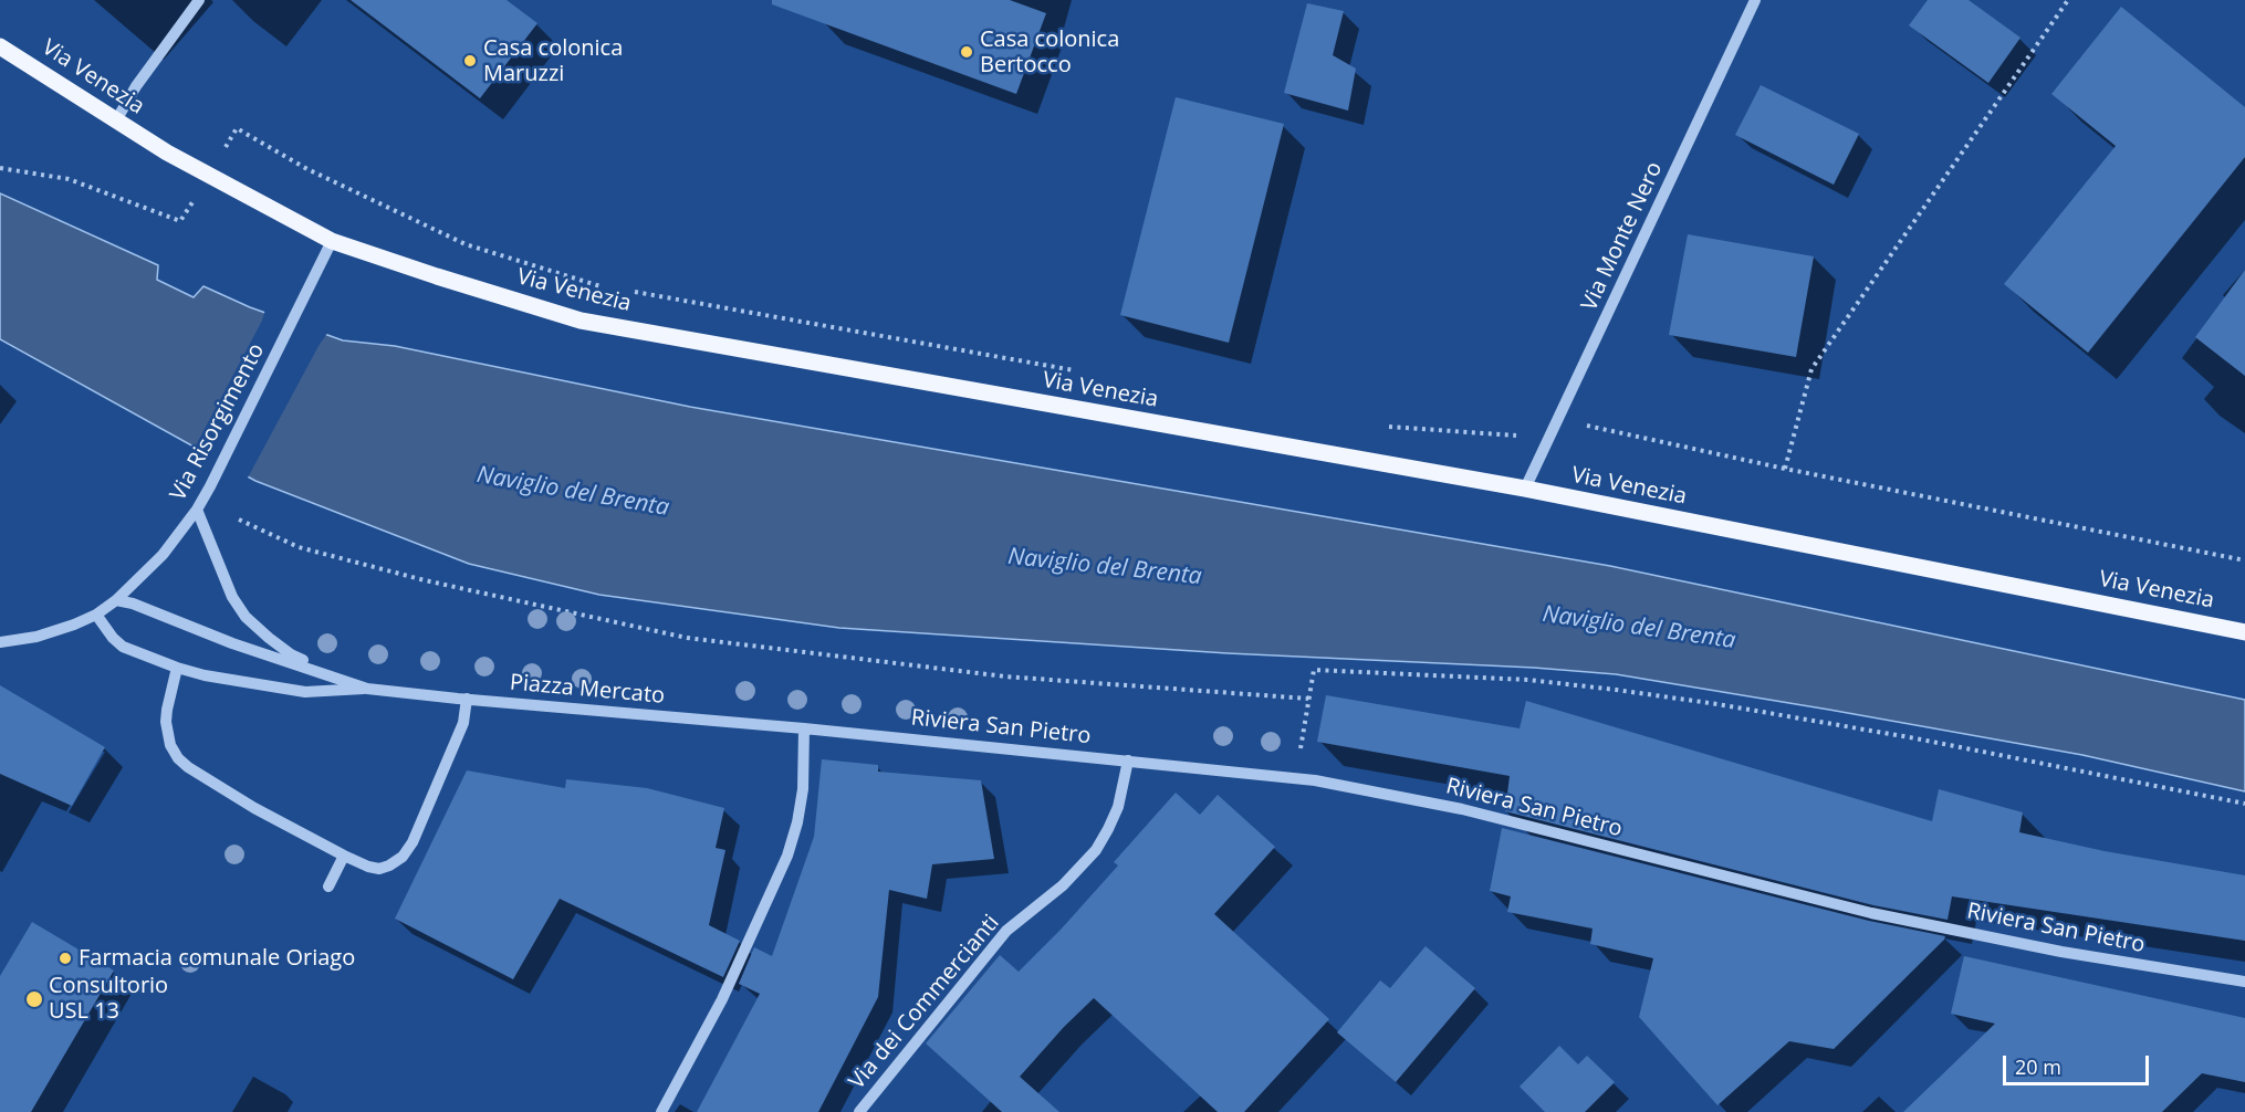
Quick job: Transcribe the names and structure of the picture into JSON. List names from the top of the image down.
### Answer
{
  "streets": {
    "main road": ["Via Venezia"],
    "street": [
      "Via Monte Nero",
      "Via Risorgimento",
      "Piazza Mercato",
      "Riviera San Pietro",
      "Via dei Commercianti"
    ]
  },
  "crossings": [
    ["Via Venezia", "Via Monte Nero"],
    ["Via Venezia", "Via Risorgimento"],
    ["Via Risorgimento", "Piazza Mercato"],
    ["Piazza Mercato", "Riviera San Pietro"],
    ["Riviera San Pietro", "Via dei Commercianti"]
  ],
  "water": ["Naviglio del Brenta"],
  "places": [
    "Casa colonica Bertocco",
    "Casa colonica Maruzzi",
    "Farmacia comunale Oriago",
    "Consultorio USL 13"
  ],
  "scale_bar": "20 m"
}
